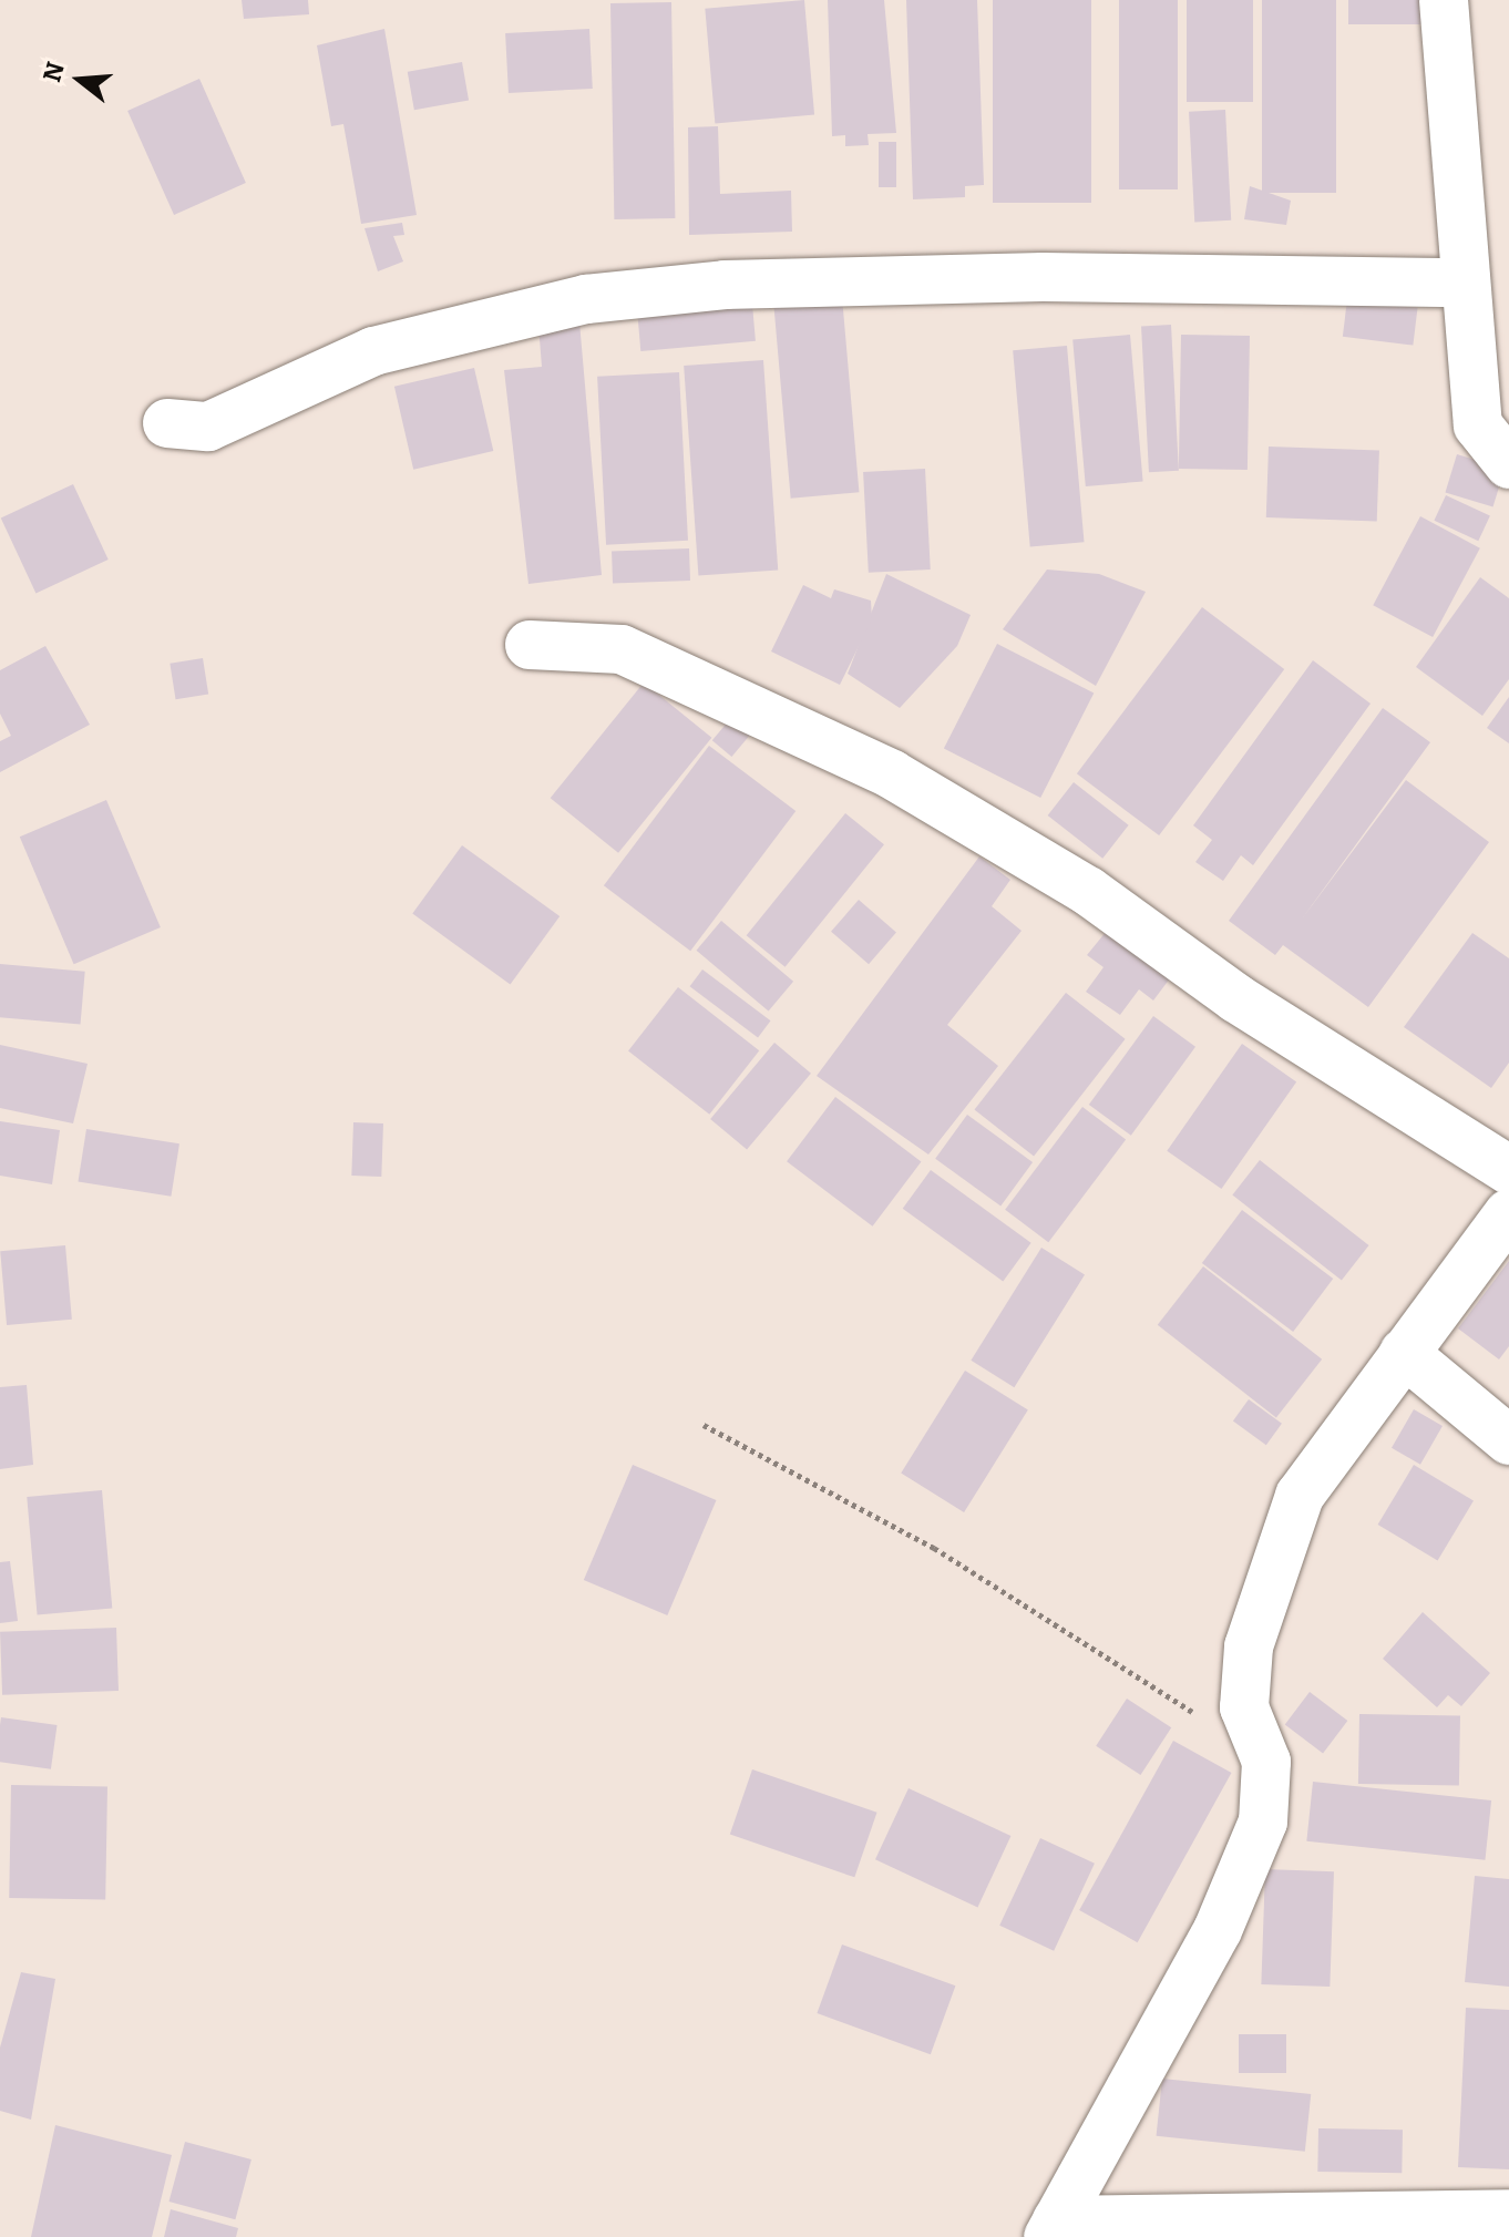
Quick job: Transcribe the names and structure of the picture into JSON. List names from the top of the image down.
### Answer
{
  "north": "left"
}
